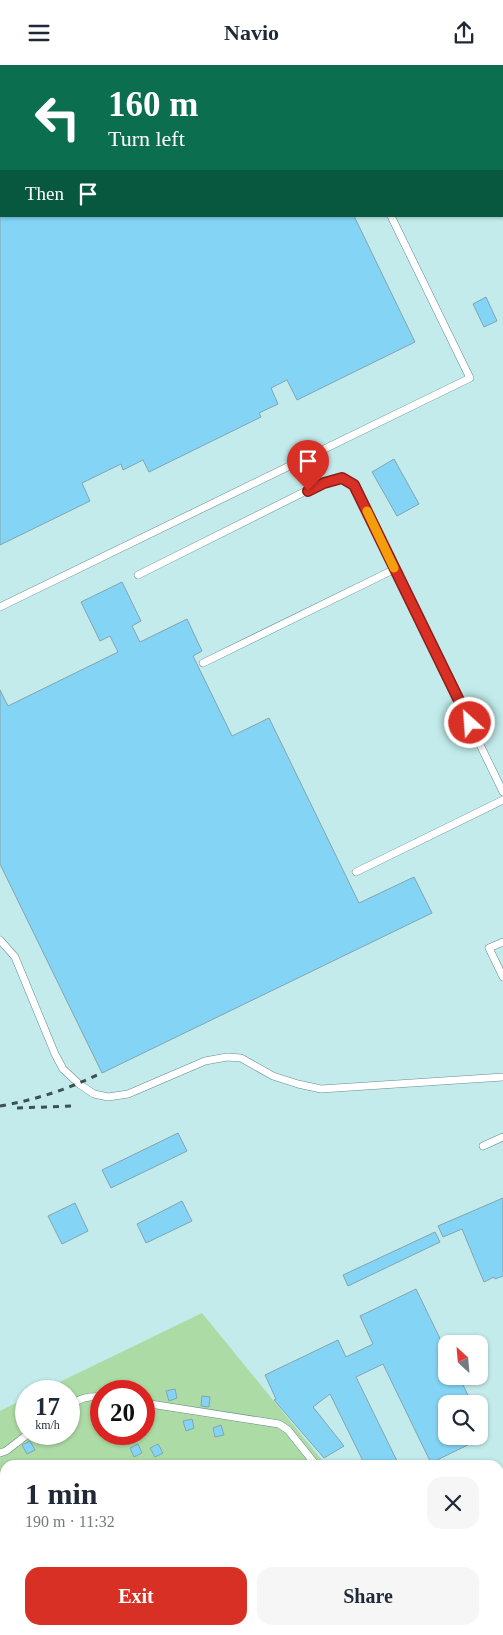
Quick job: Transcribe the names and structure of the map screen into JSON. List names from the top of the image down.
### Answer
{
  "north": "top left",
  "page": {
    "header": "Navio",
    "turn": ["160 m", "Turn left"],
    "then": "Then",
    "speed": "17 km/h",
    "limit": "20",
    "heading": ["1 min", "190 m · 11:32"],
    "buttons": ["Exit", "Share"]
  }
}
